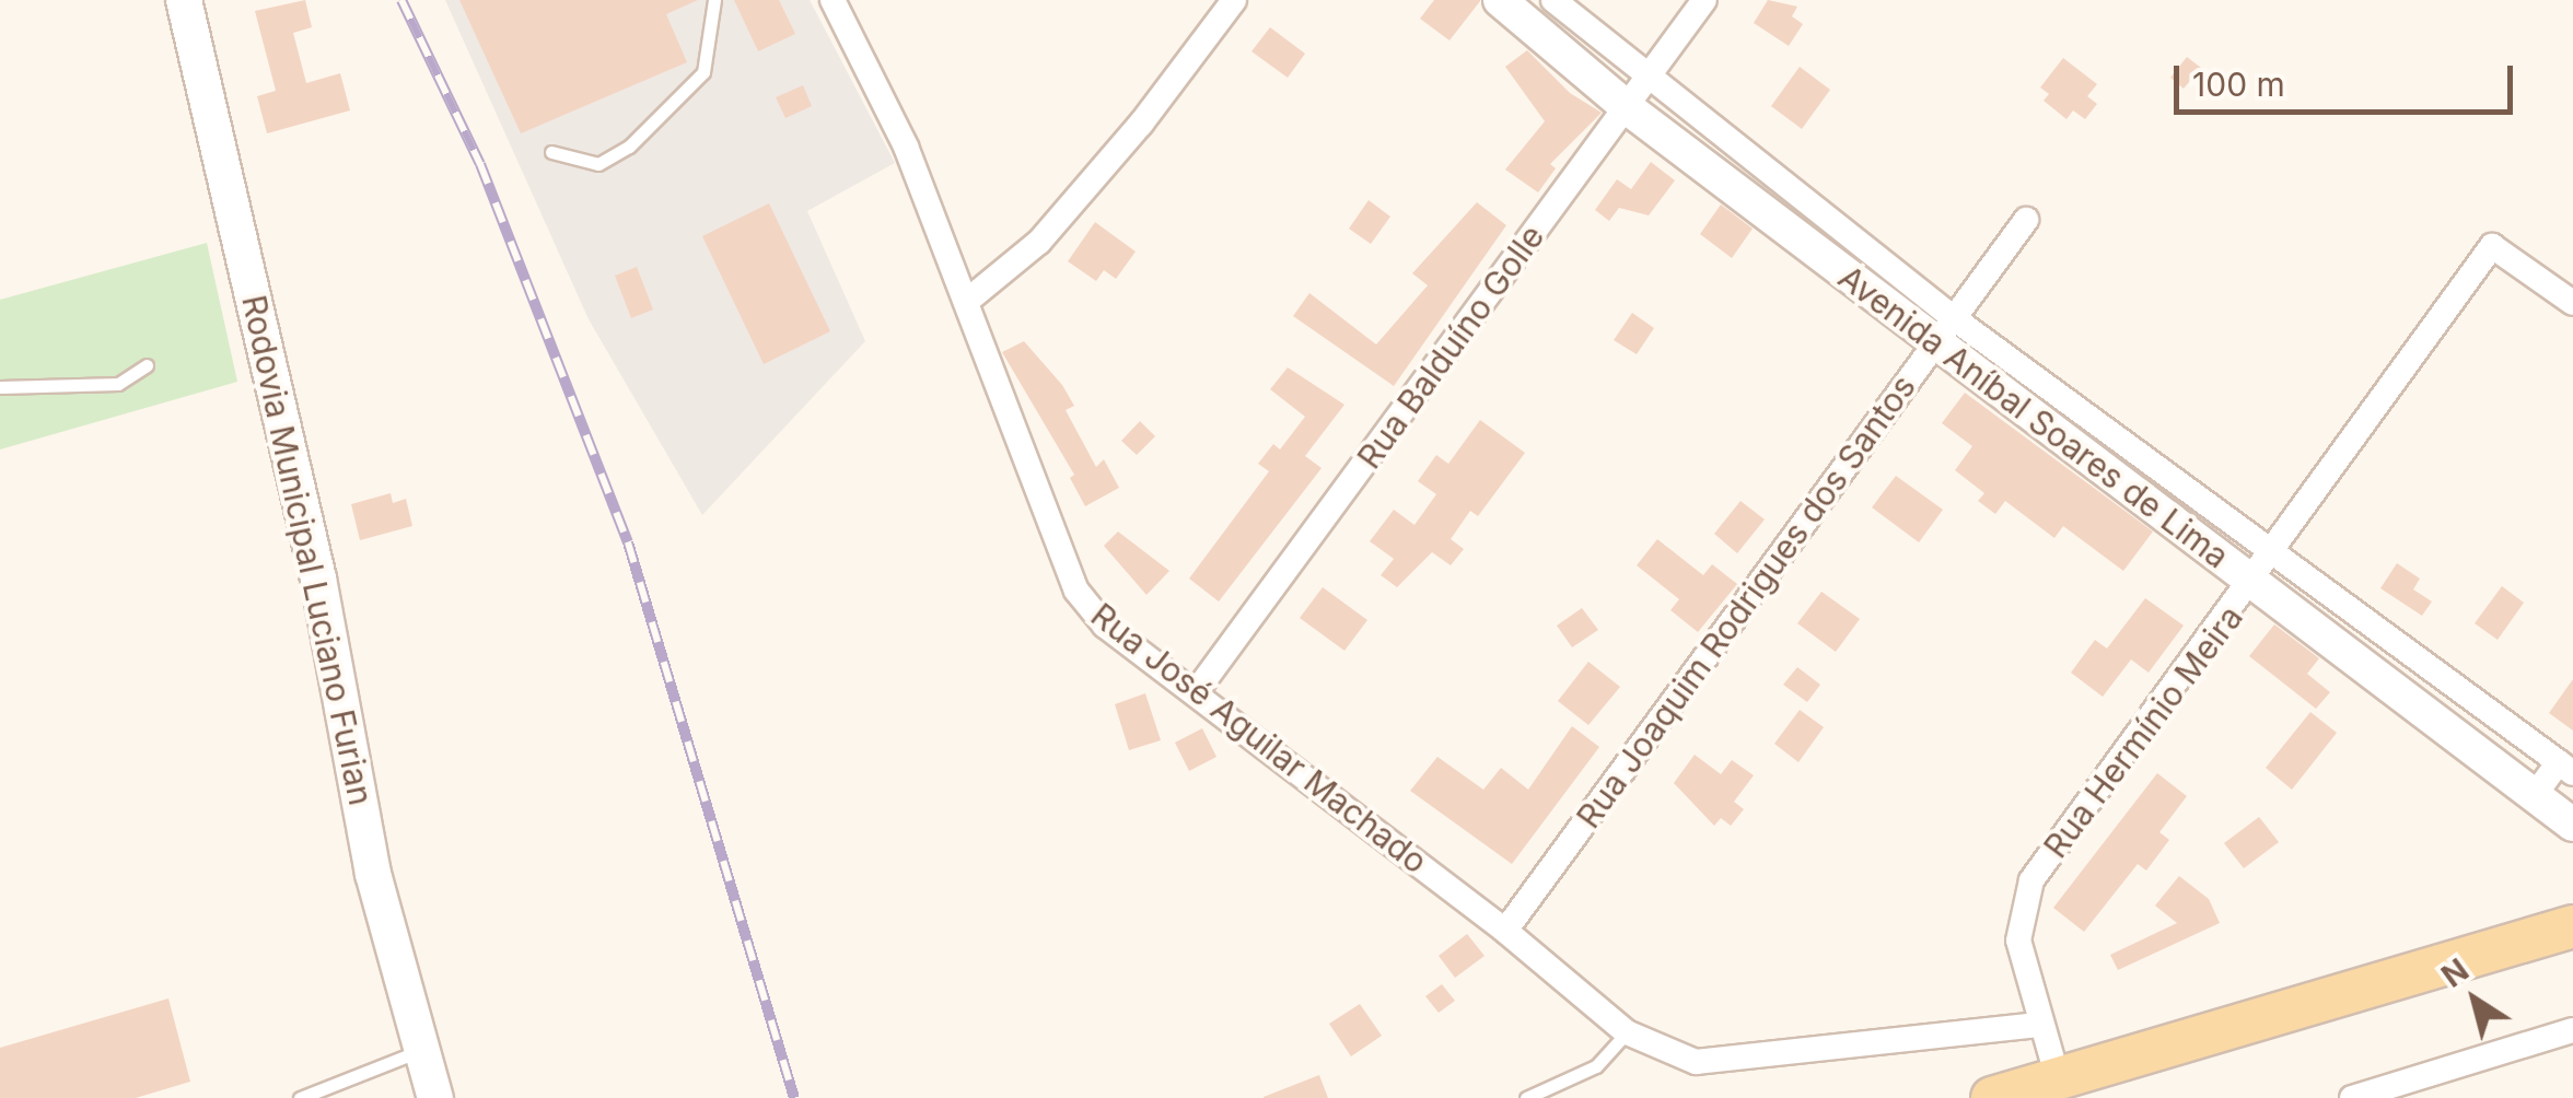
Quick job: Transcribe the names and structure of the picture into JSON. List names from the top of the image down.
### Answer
{
  "streets": {
    "main road": ["Rodovia Municipal Luciano Furian"],
    "street": [
      "Rua Balduíno Golle",
      "Avenida Aníbal Soares de Lima",
      "Rua Joaquim Rodrigues dos Santos",
      "Rua Hermínio Meira",
      "Rua José Aguilar Machado"
    ]
  },
  "crossings": [
    ["Rua Balduíno Golle", "Avenida Aníbal Soares de Lima"],
    ["Rua Balduíno Golle", "Rua José Aguilar Machado"],
    ["Avenida Aníbal Soares de Lima", "Rua Joaquim Rodrigues dos Santos"],
    ["Avenida Aníbal Soares de Lima", "Rua Hermínio Meira"],
    ["Rua Joaquim Rodrigues dos Santos", "Rua José Aguilar Machado"],
    ["Rua Hermínio Meira", "Rua José Aguilar Machado"]
  ],
  "scale_bar": "100 m",
  "north": "top left"
}
